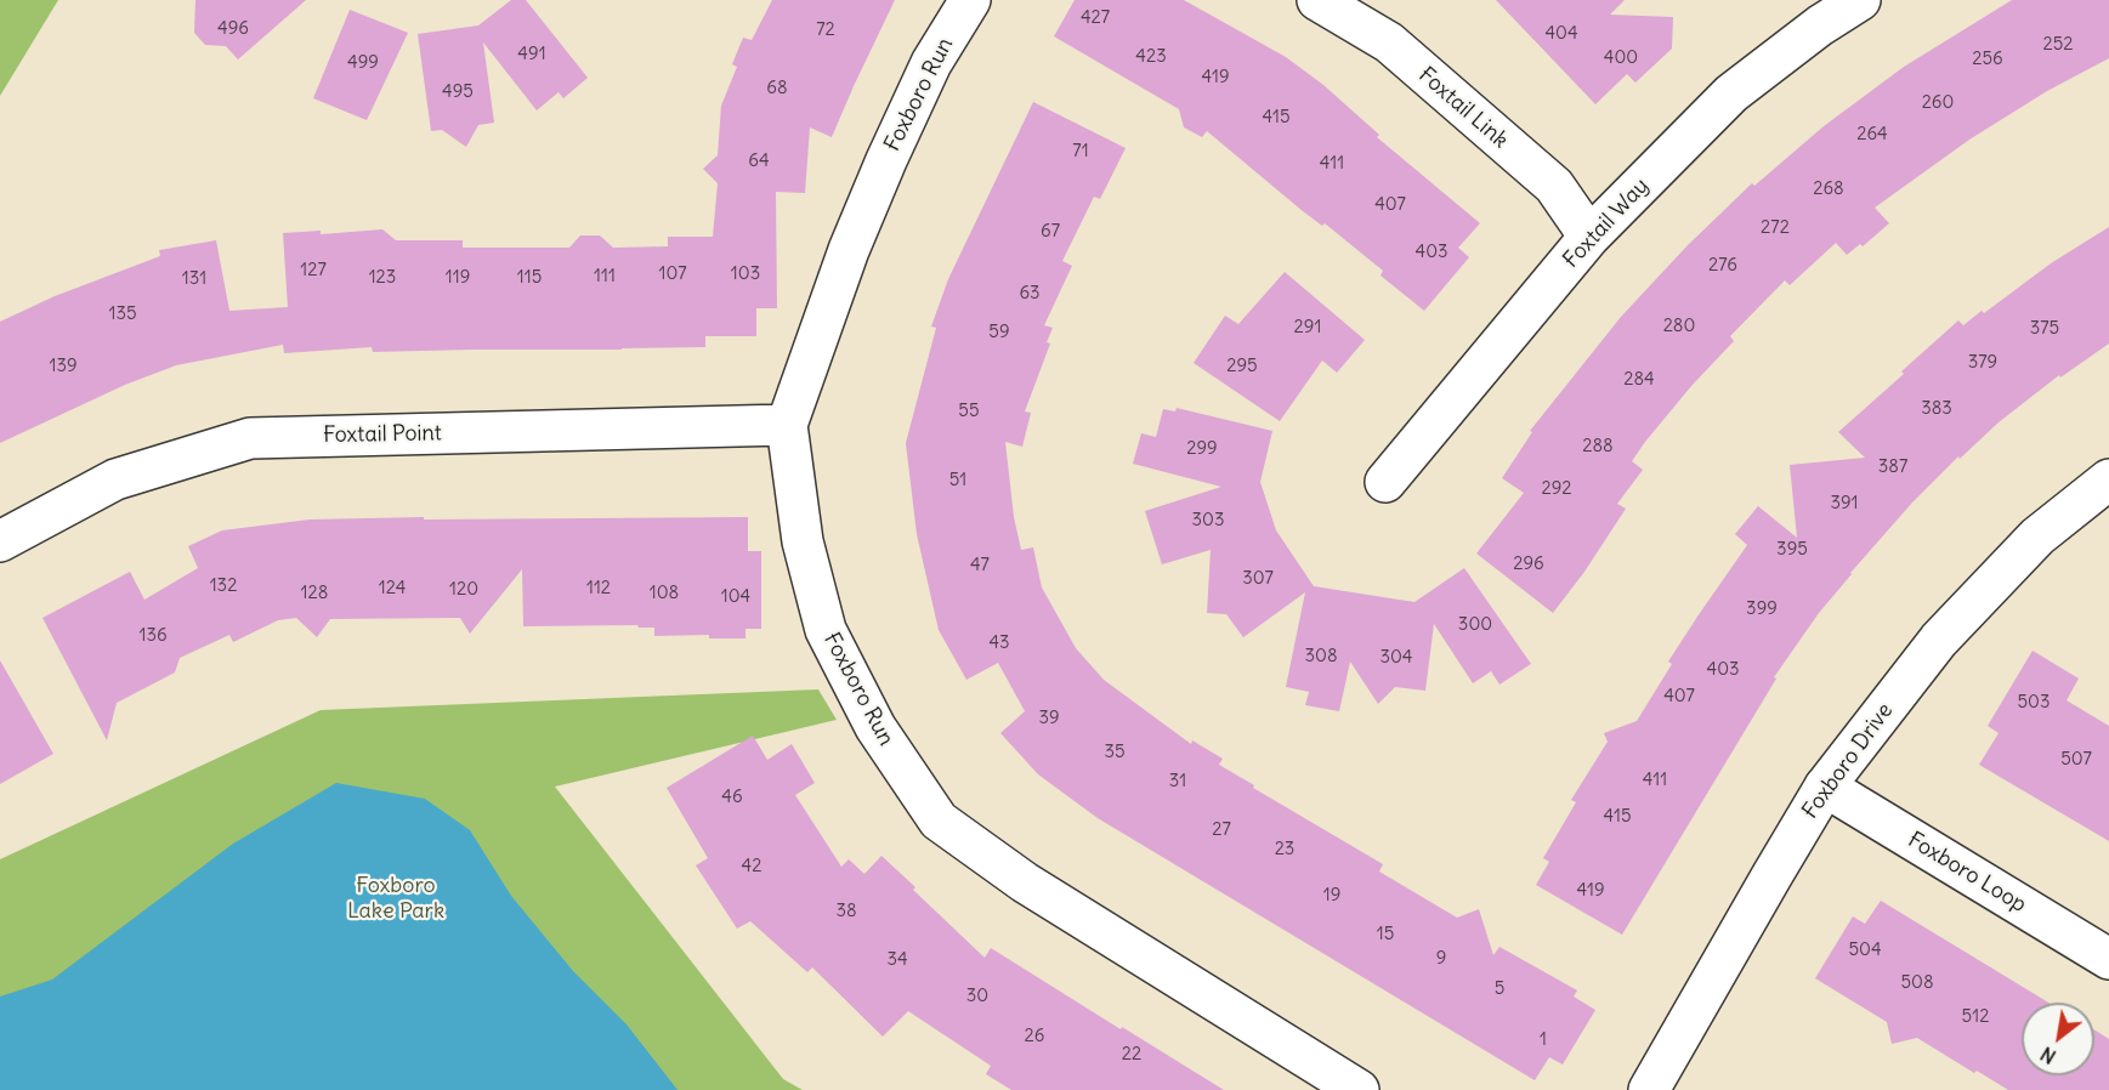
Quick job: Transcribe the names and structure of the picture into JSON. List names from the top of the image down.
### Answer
{
  "streets": {
    "street": [
      "Foxboro Run",
      "Foxtail Link",
      "Foxtail Way",
      "Foxtail Point",
      "Foxboro Drive",
      "Foxboro Loop"
    ]
  },
  "crossings": [
    ["Foxboro Run", "Foxtail Point"],
    ["Foxtail Link", "Foxtail Way"],
    ["Foxboro Drive", "Foxboro Loop"]
  ],
  "parks": ["Foxboro Lake Park"],
  "house_numbers": [
    "427",
    "496",
    "72",
    "404",
    "252",
    "491",
    "423",
    "400",
    "256",
    "499",
    "419",
    "68",
    "495",
    "260",
    "415",
    "264",
    "71",
    "64",
    "411",
    "268",
    "407",
    "272",
    "67",
    "403",
    "276",
    "127",
    "107",
    "103",
    "111",
    "123",
    "119",
    "115",
    "131",
    "63",
    "135",
    "280",
    "291",
    "375",
    "59",
    "379",
    "139",
    "295",
    "284",
    "383",
    "55",
    "288",
    "299",
    "387",
    "51",
    "292",
    "391",
    "303",
    "395",
    "296",
    "47",
    "307",
    "132",
    "124",
    "112",
    "120",
    "128",
    "108",
    "104",
    "399",
    "300",
    "136",
    "43",
    "308",
    "304",
    "403",
    "407",
    "503",
    "39",
    "35",
    "507",
    "411",
    "31",
    "46",
    "415",
    "27",
    "23",
    "42",
    "419",
    "19",
    "38",
    "15",
    "504",
    "9",
    "34",
    "508",
    "5",
    "30",
    "512",
    "26",
    "1",
    "22"
  ],
  "north": "bottom left"
}
